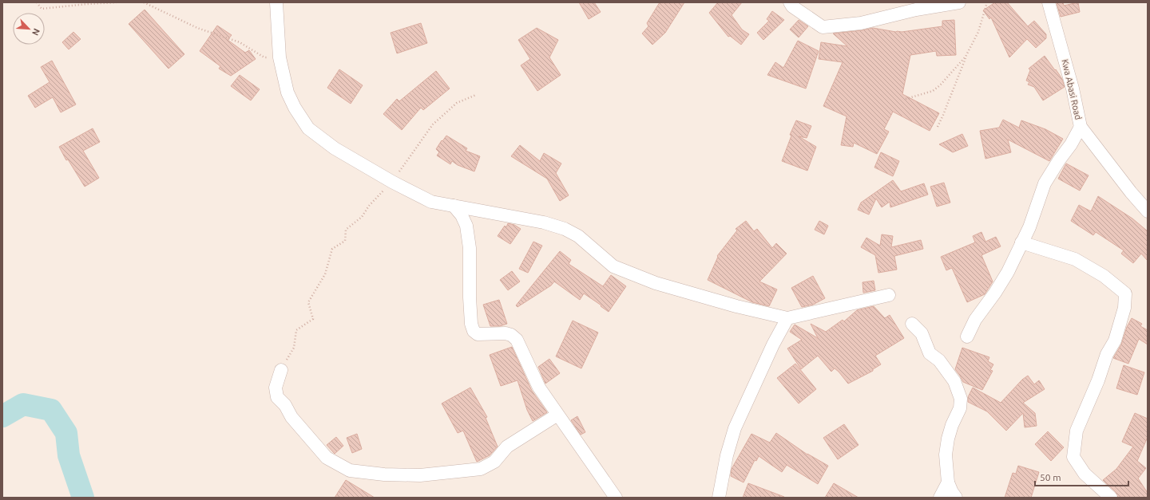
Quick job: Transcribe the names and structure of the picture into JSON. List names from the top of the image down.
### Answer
{
  "streets": {
    "street": ["Kwa Abasi Road"]
  },
  "scale_bar": "50 m",
  "north": "bottom right"
}
